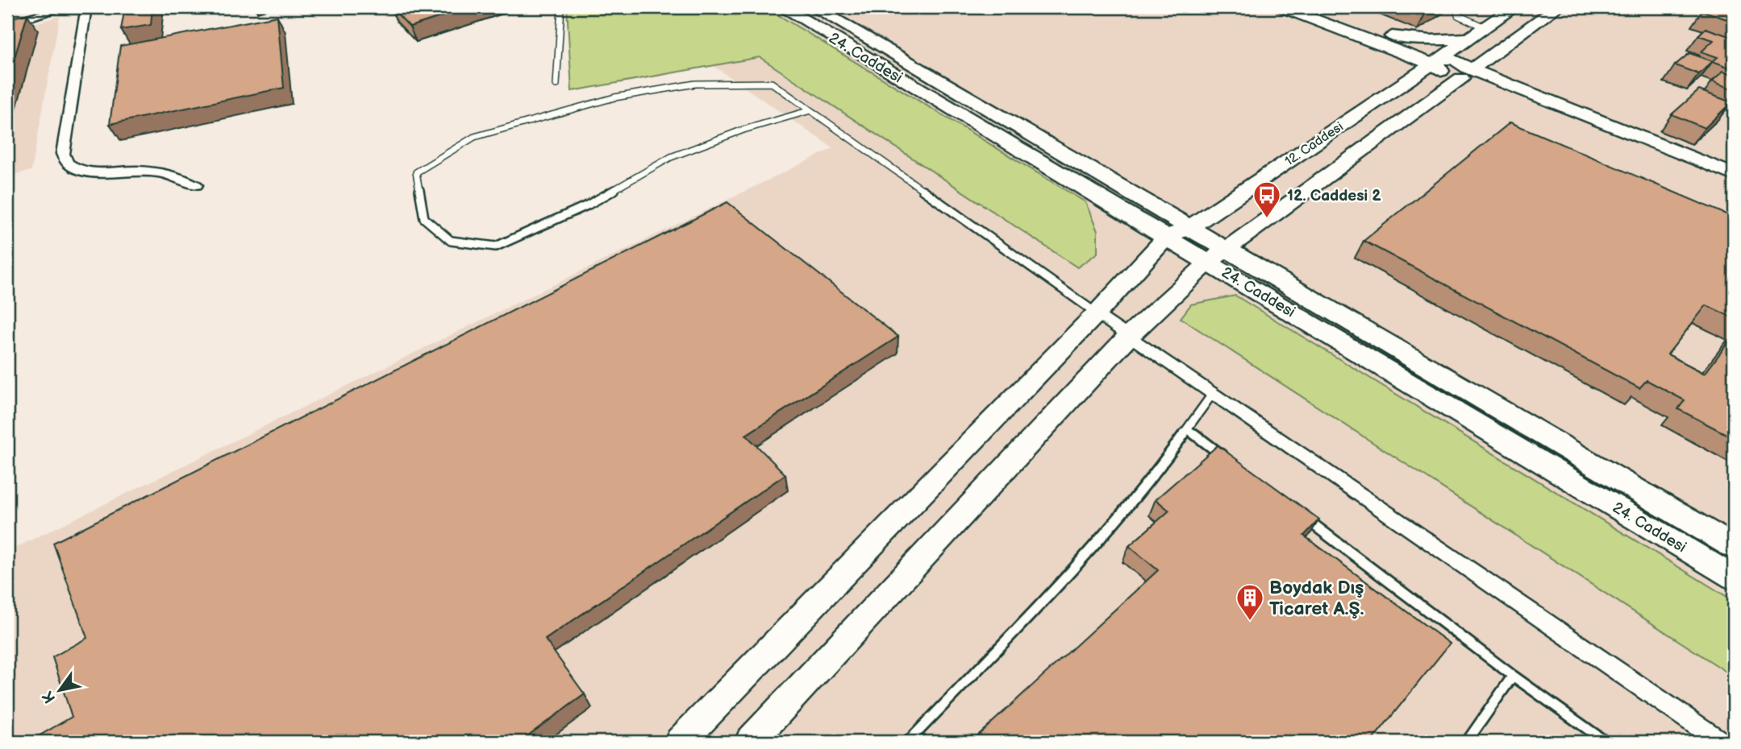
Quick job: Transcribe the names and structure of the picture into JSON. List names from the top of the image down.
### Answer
{
  "streets": {
    "street": ["24. Caddesi", "12. Caddesi"]
  },
  "crossings": [
    ["24. Caddesi", "12. Caddesi"]
  ],
  "places": {
    "bus stop": ["12. Caddesi 2"],
    "building": ["Boydak Dış Ticaret A.Ş."]
  },
  "north": "bottom left"
}
